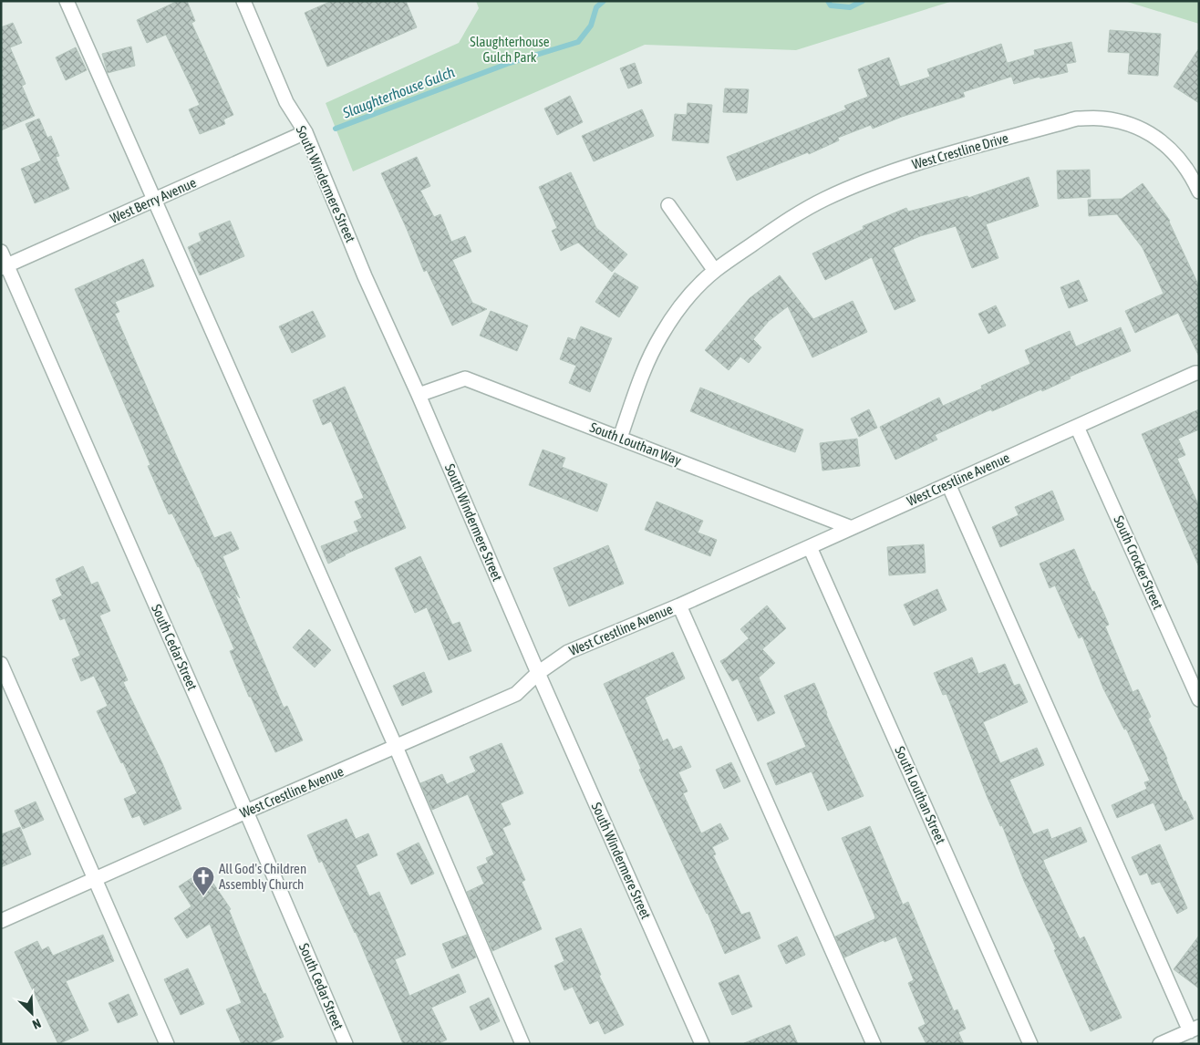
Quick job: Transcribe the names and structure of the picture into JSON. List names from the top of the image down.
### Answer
{
  "streets": {
    "street": [
      "West Crestline Drive",
      "South Windermere Street",
      "West Berry Avenue",
      "South Louthan Way",
      "West Crestline Avenue",
      "South Crocker Street",
      "South Cedar Street",
      "South Louthan Street"
    ]
  },
  "crossings": [
    ["West Crestline Drive", "South Louthan Way"],
    ["South Windermere Street", "West Berry Avenue"],
    ["South Windermere Street", "South Louthan Way"],
    ["South Windermere Street", "West Crestline Avenue"],
    ["West Berry Avenue", "South Cedar Street"],
    ["South Louthan Way", "West Crestline Avenue"],
    ["West Crestline Avenue", "South Crocker Street"],
    ["West Crestline Avenue", "South Cedar Street"],
    ["West Crestline Avenue", "South Louthan Street"]
  ],
  "water": ["Slaughterhouse Gulch"],
  "parks": ["Slaughterhouse Gulch Park"],
  "places": {
    "church": ["All God's Children Assembly Church"]
  },
  "north": "bottom right"
}
